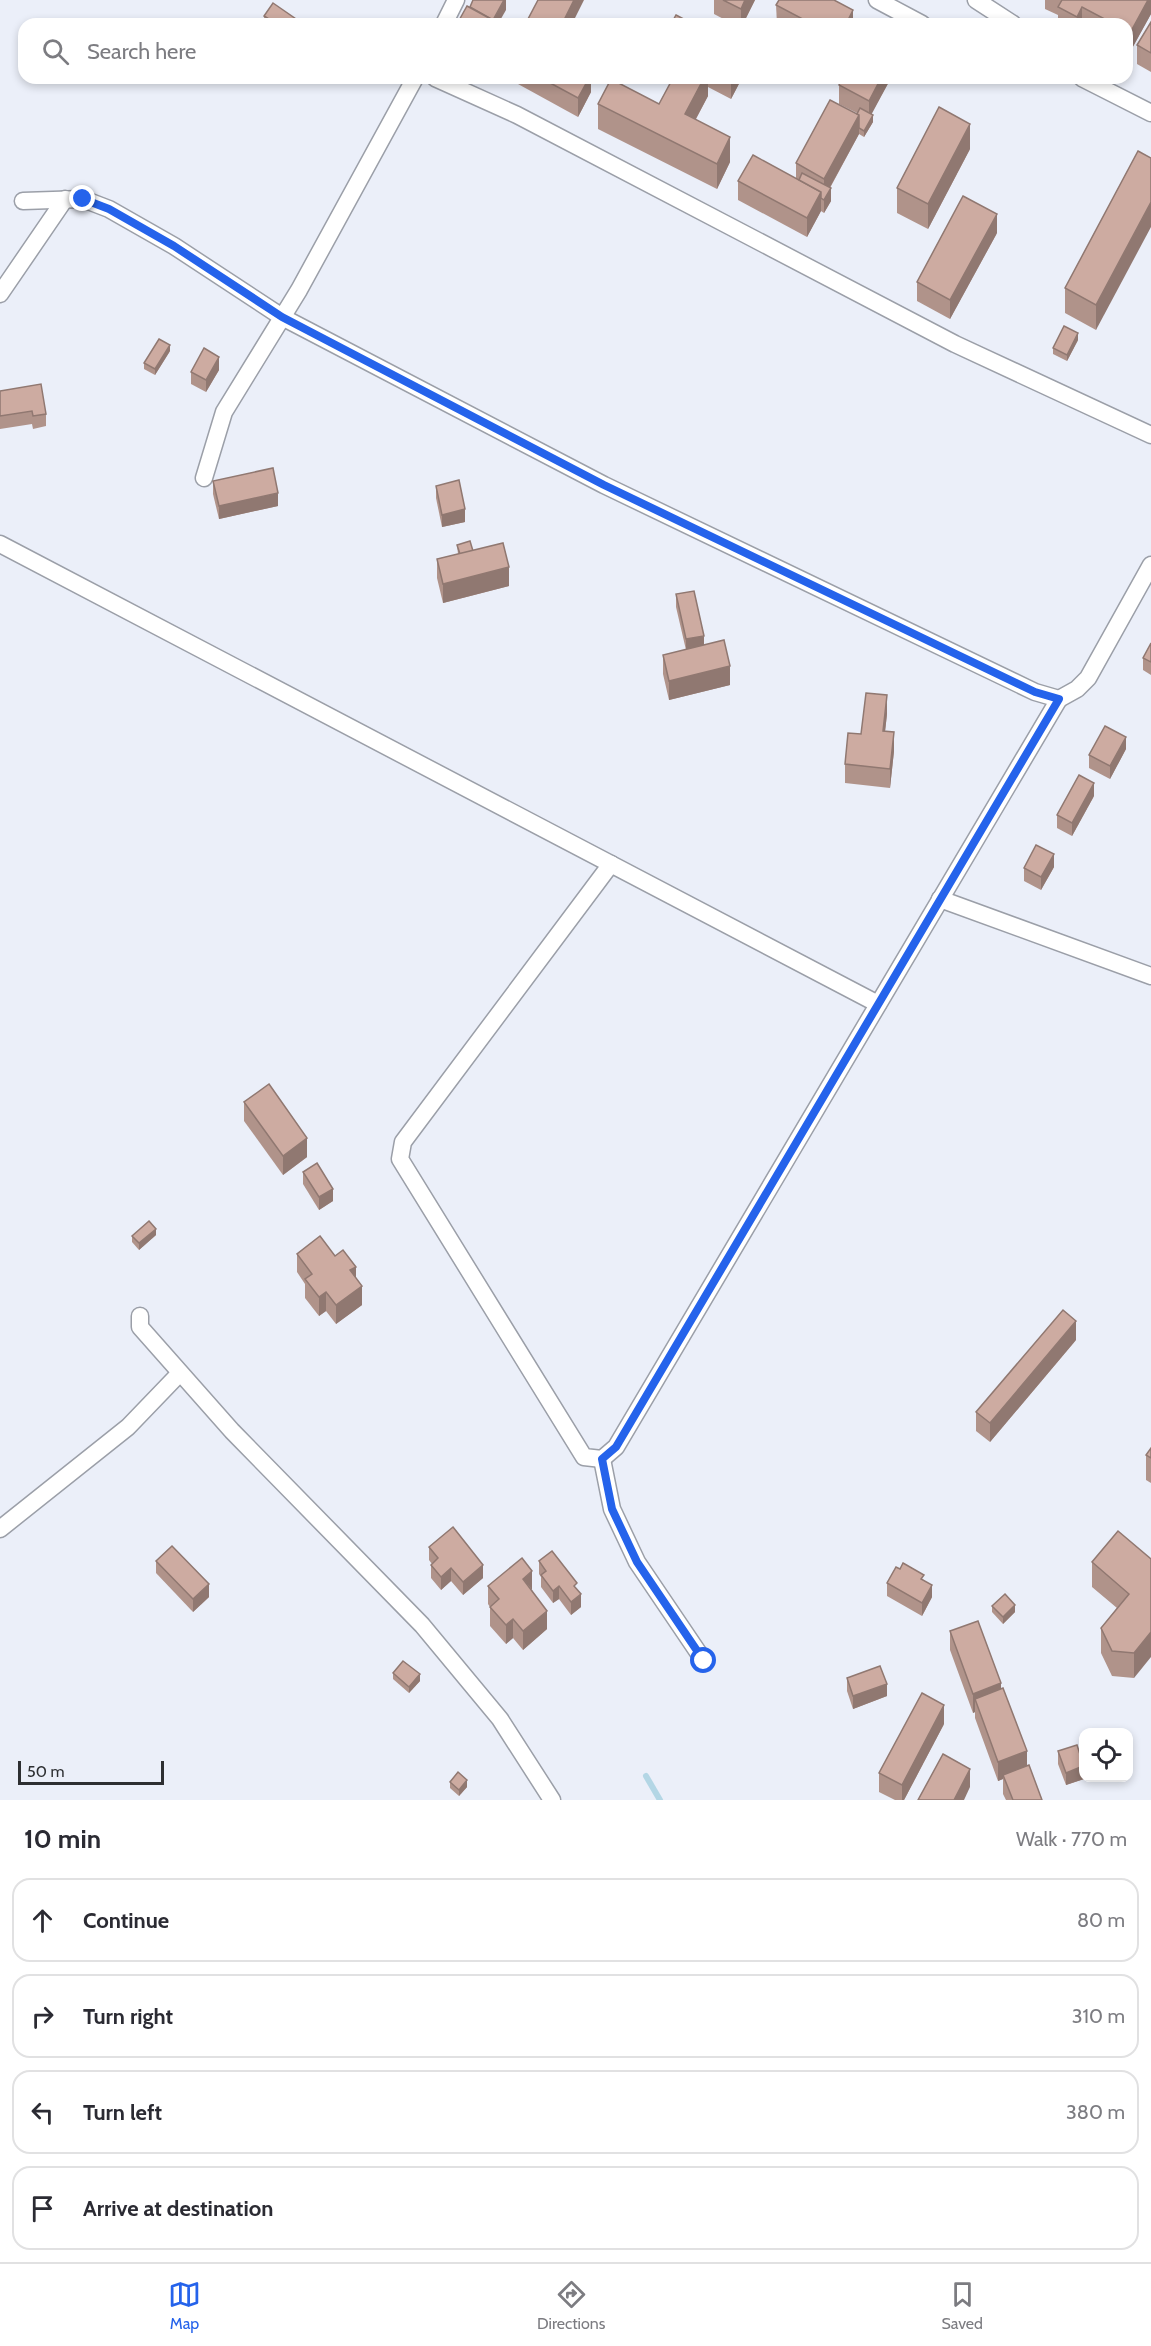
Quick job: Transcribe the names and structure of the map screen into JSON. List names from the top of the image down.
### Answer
{
  "scale_bar": "50 m",
  "page": {
    "search": "Search here",
    "scale": "50 m",
    "heading": ["10 min", "Walk · 770 m"],
    "list": [
      ["Continue", "80 m"],
      ["Turn right", "310 m"],
      ["Turn left", "380 m"],
      "Arrive at destination"
    ],
    "nav": ["Map", "Directions", "Saved"]
  }
}
